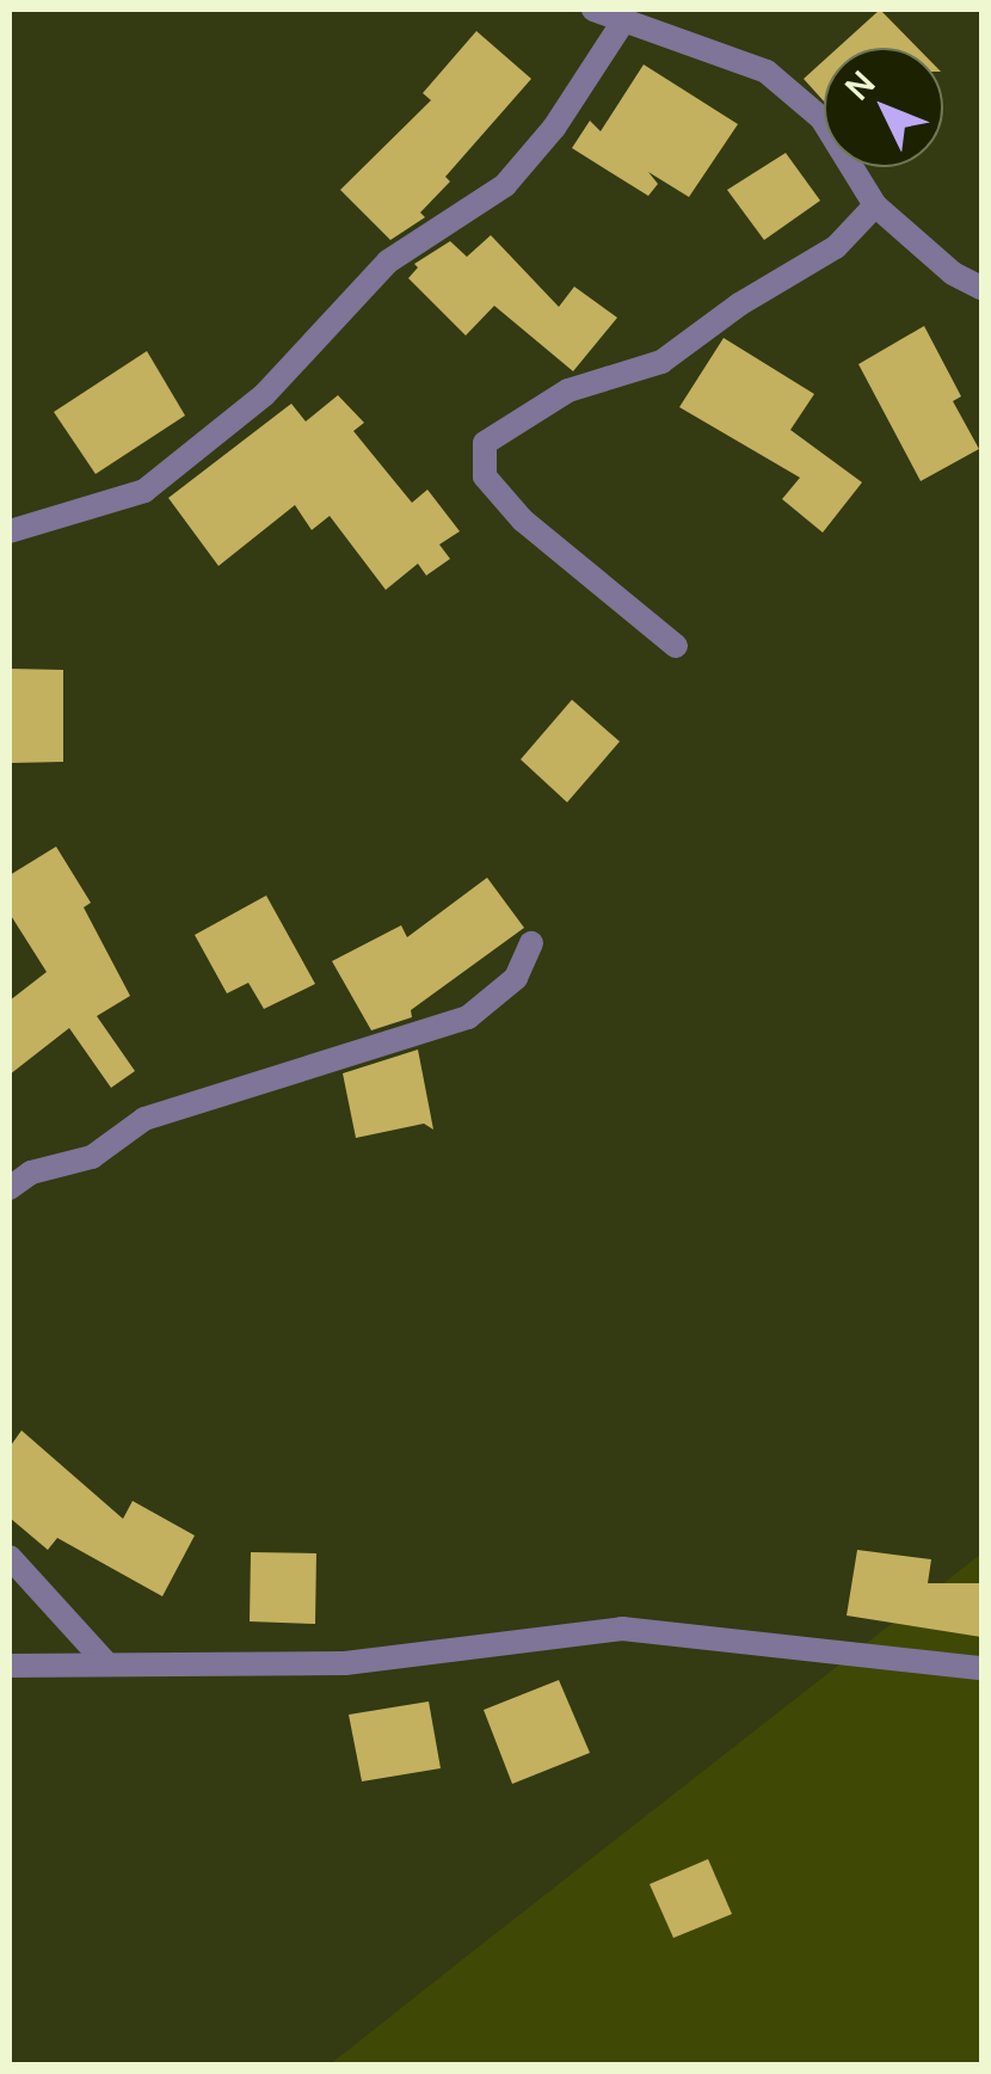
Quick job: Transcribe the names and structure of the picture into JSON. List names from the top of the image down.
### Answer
{
  "north": "top left"
}
